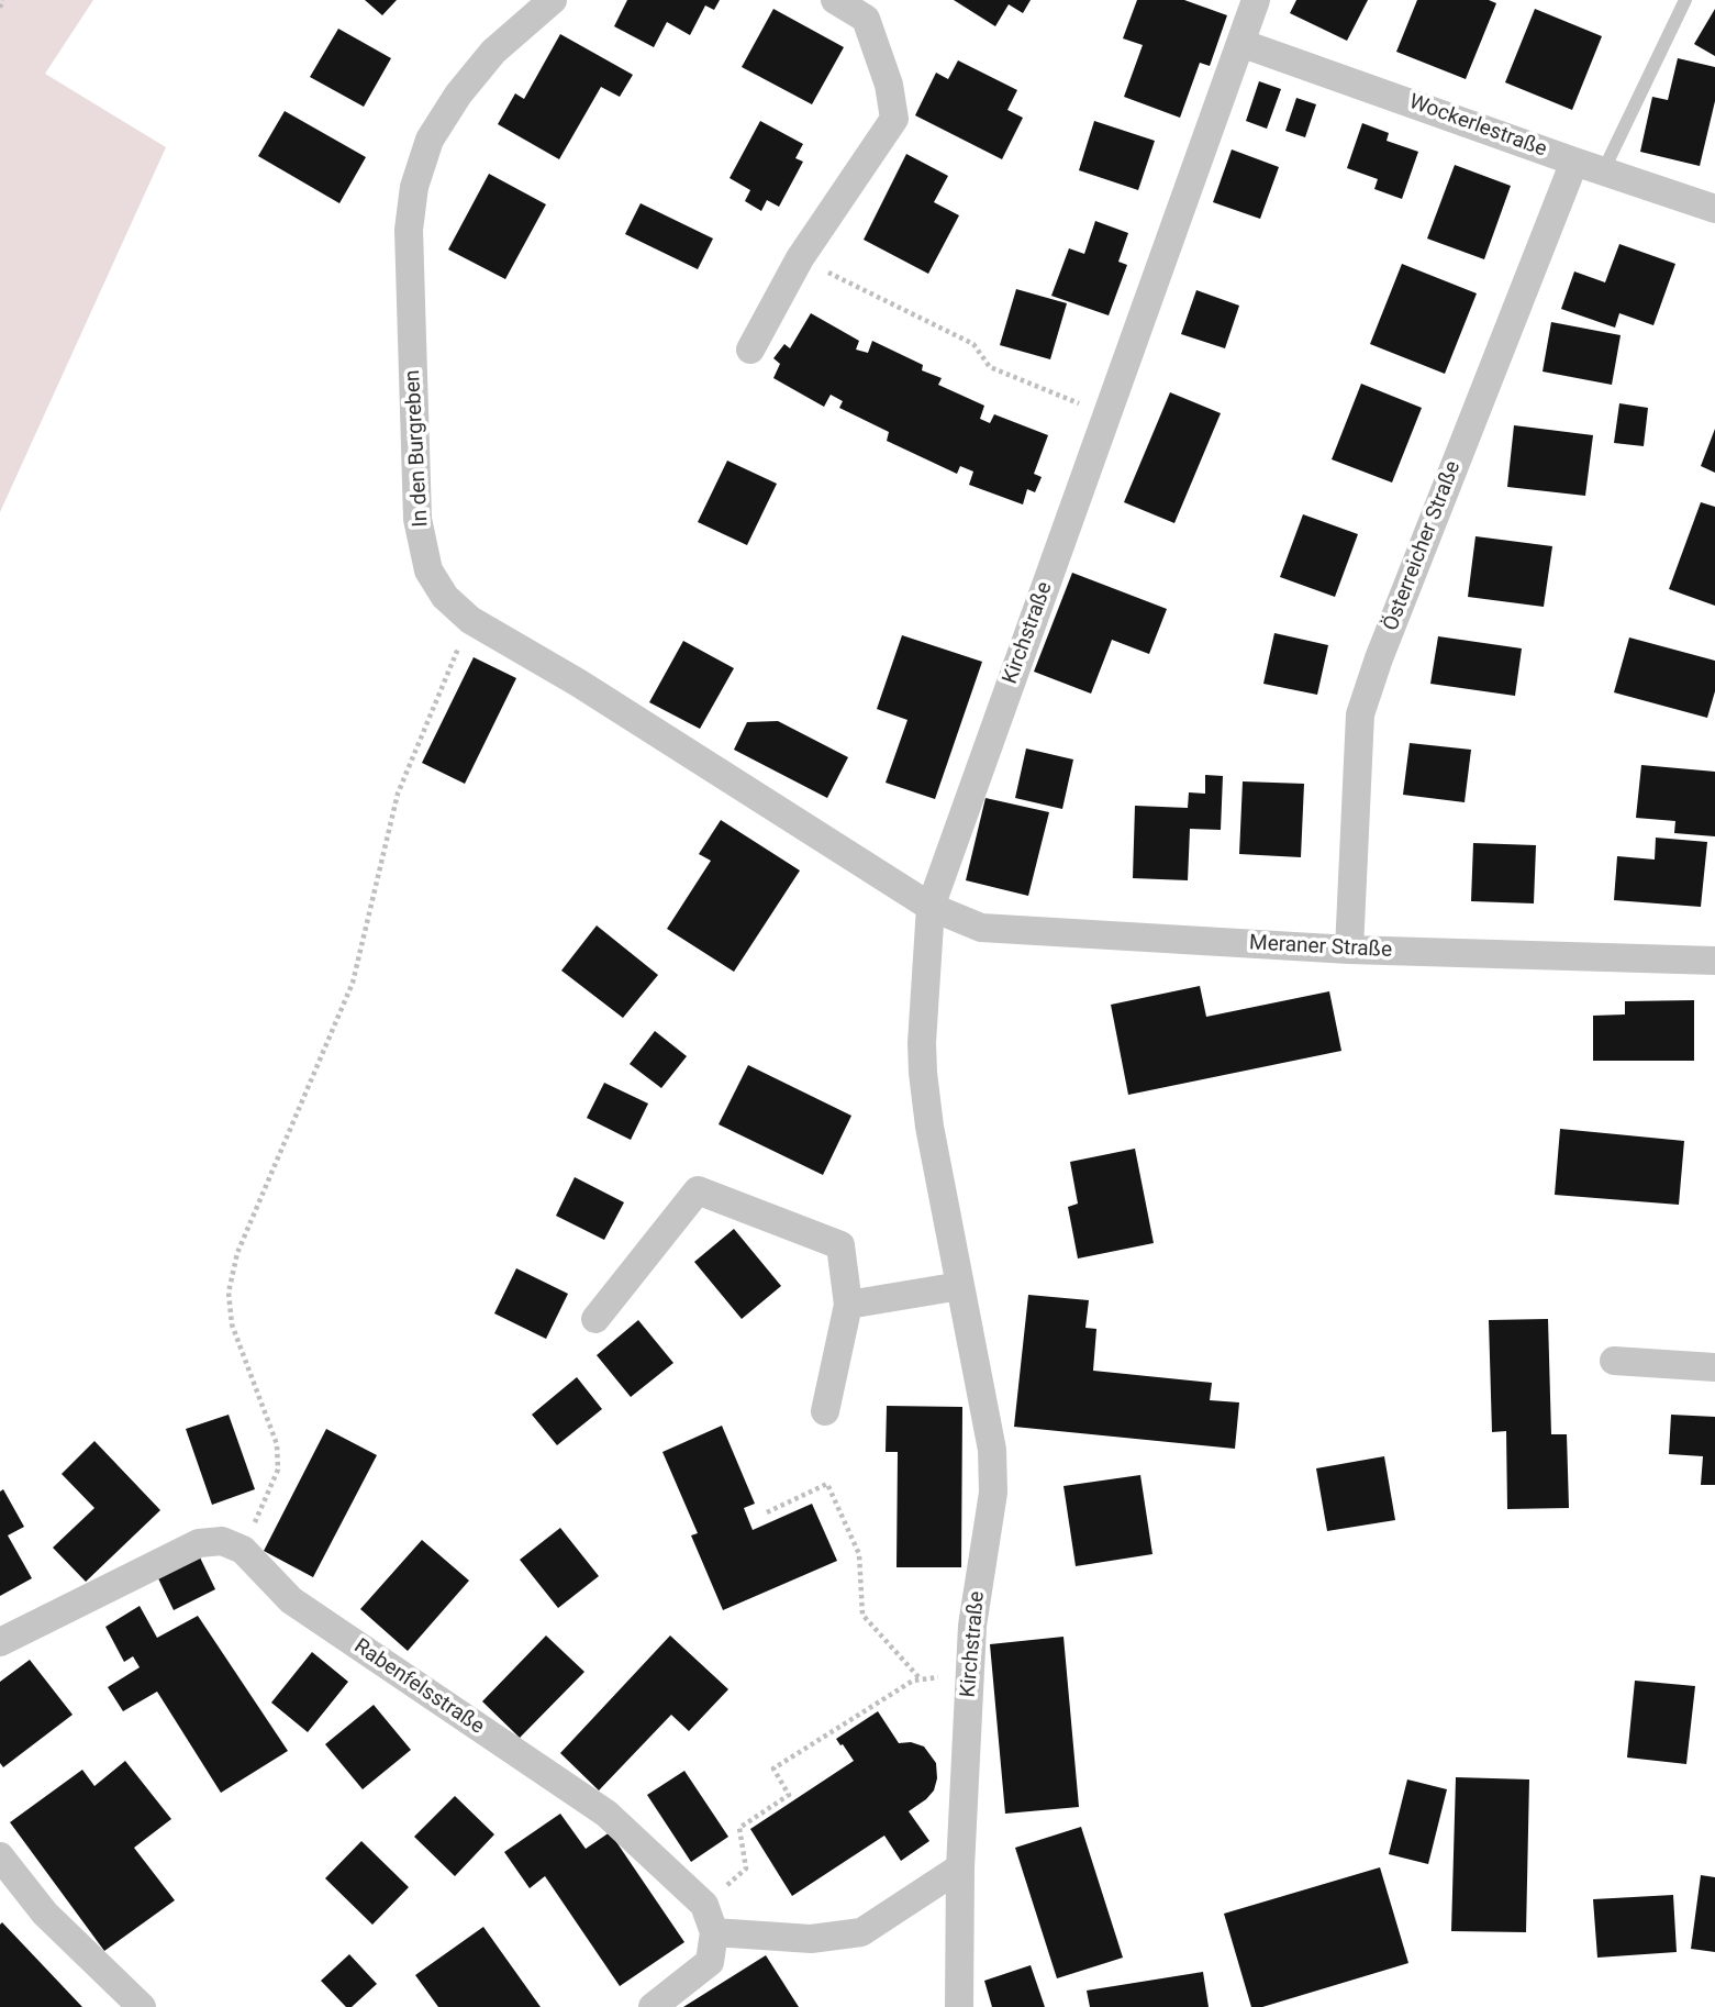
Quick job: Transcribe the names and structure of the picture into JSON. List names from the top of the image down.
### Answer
{
  "streets": {
    "street": [
      "Wockerlestraße",
      "In den Burgreben",
      "Österreicher Straße",
      "Kirchstraße",
      "Meraner Straße",
      "Rabenfelsstraße"
    ]
  },
  "crossings": [
    ["Wockerlestraße", "Österreicher Straße"],
    ["Wockerlestraße", "Kirchstraße"],
    ["In den Burgreben", "Kirchstraße"],
    ["In den Burgreben", "Meraner Straße"],
    ["Österreicher Straße", "Meraner Straße"],
    ["Kirchstraße", "Meraner Straße"]
  ]
}
